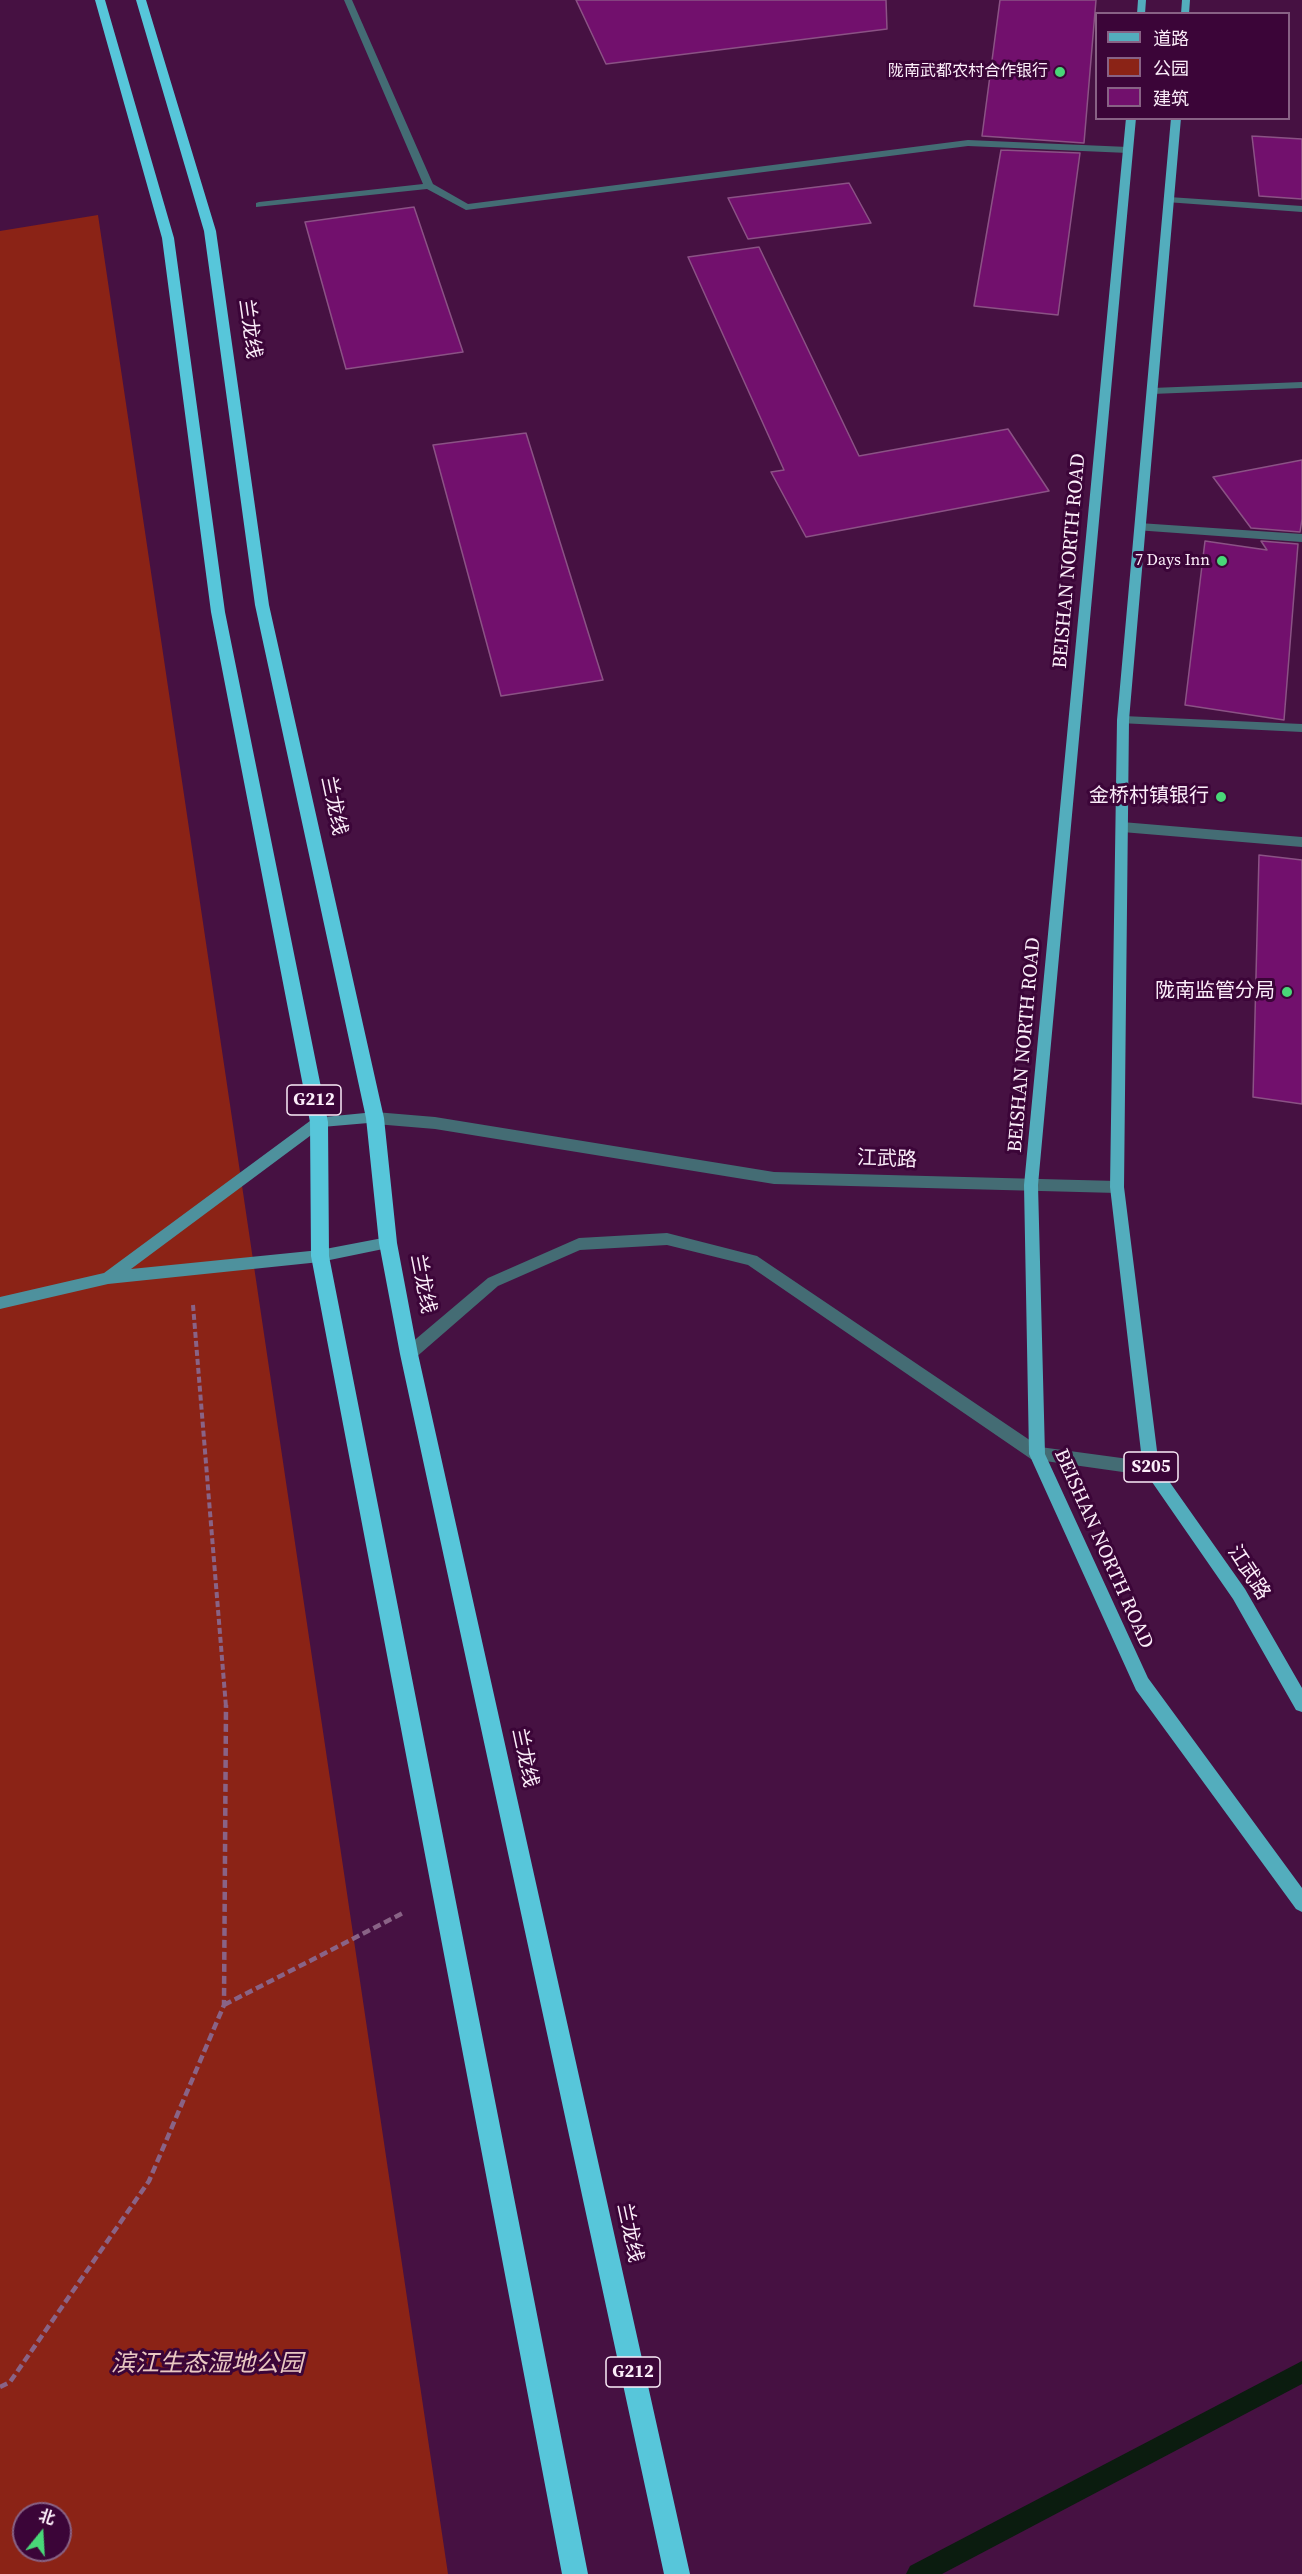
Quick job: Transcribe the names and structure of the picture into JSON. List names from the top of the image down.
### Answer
{
  "streets": {
    "highway": ["兰龙线", "G212"],
    "main road": ["BEISHAN NORTH ROAD", "江武路", "S205"]
  },
  "crossings": [
    ["兰龙线", "江武路"],
    ["BEISHAN NORTH ROAD", "江武路"]
  ],
  "parks": ["滨江生态湿地公园"],
  "places": [
    "陇南武都农村合作银行",
    "7 Days Inn",
    "金桥村镇银行",
    "陇南监管分局"
  ],
  "legend": ["道路", "公园", "建筑"],
  "north": "top"
}
